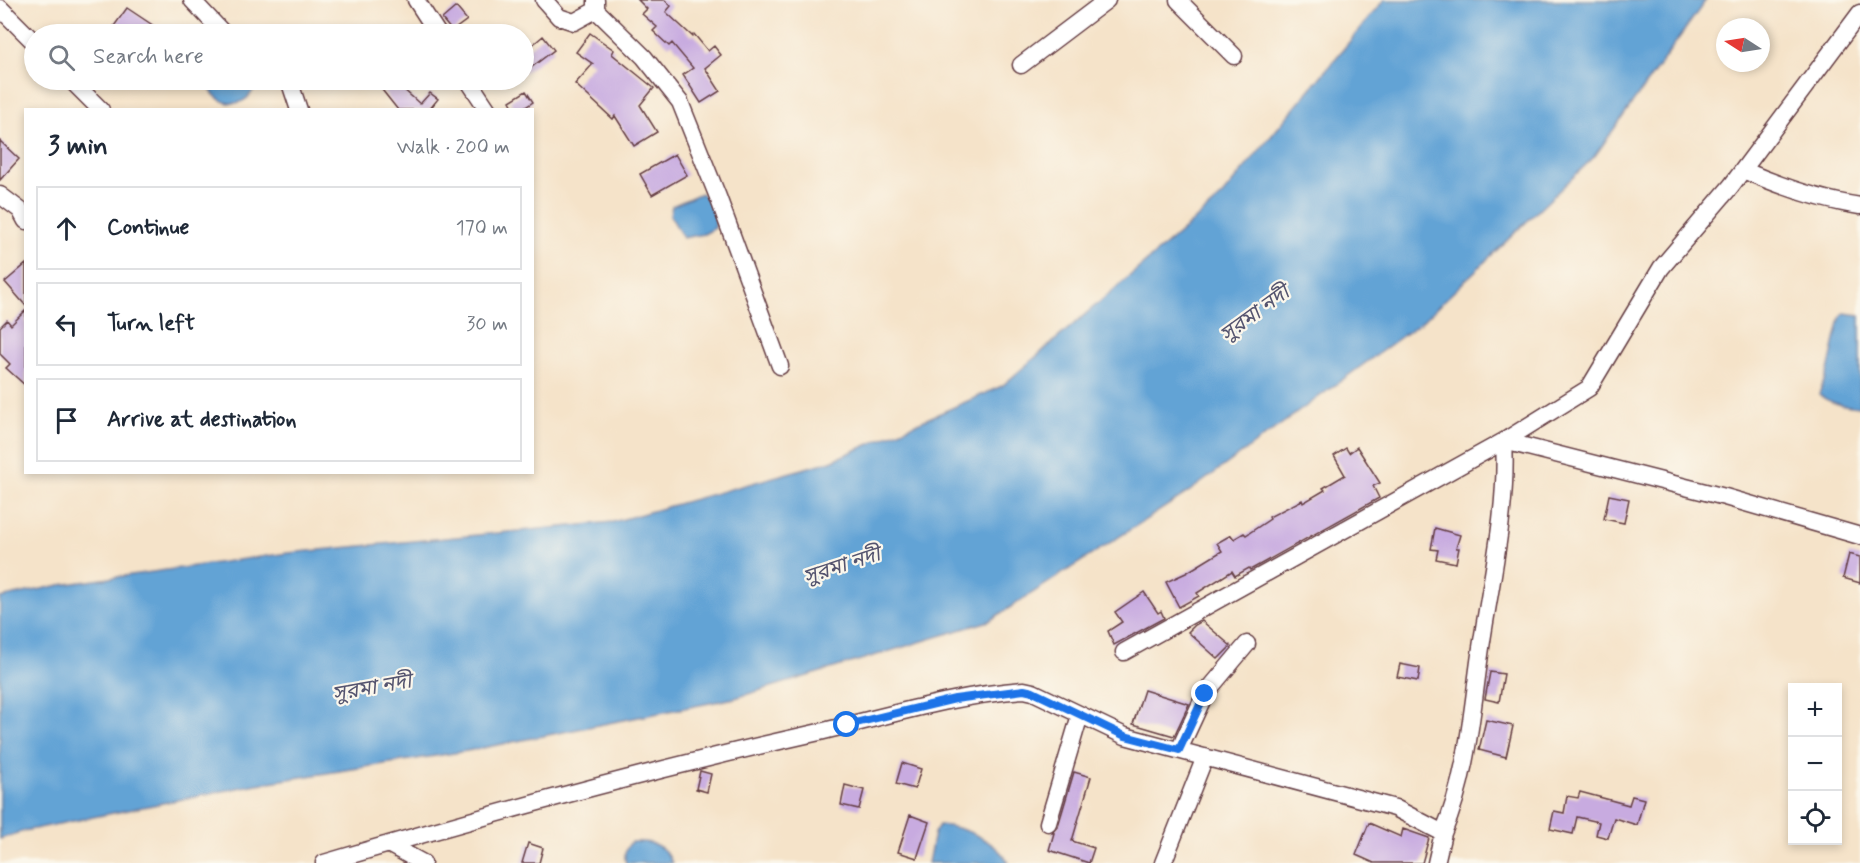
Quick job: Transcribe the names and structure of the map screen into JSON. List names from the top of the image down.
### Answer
{
  "water": ["সুরমা নদী"],
  "north": "left",
  "page": {
    "search": "Search here",
    "heading": ["3 min", "Walk · 200 m"],
    "list": [
      ["Continue", "170 m"],
      ["Turn left", "30 m"],
      "Arrive at destination"
    ],
    "map_buttons": ["+", "−"]
  }
}
